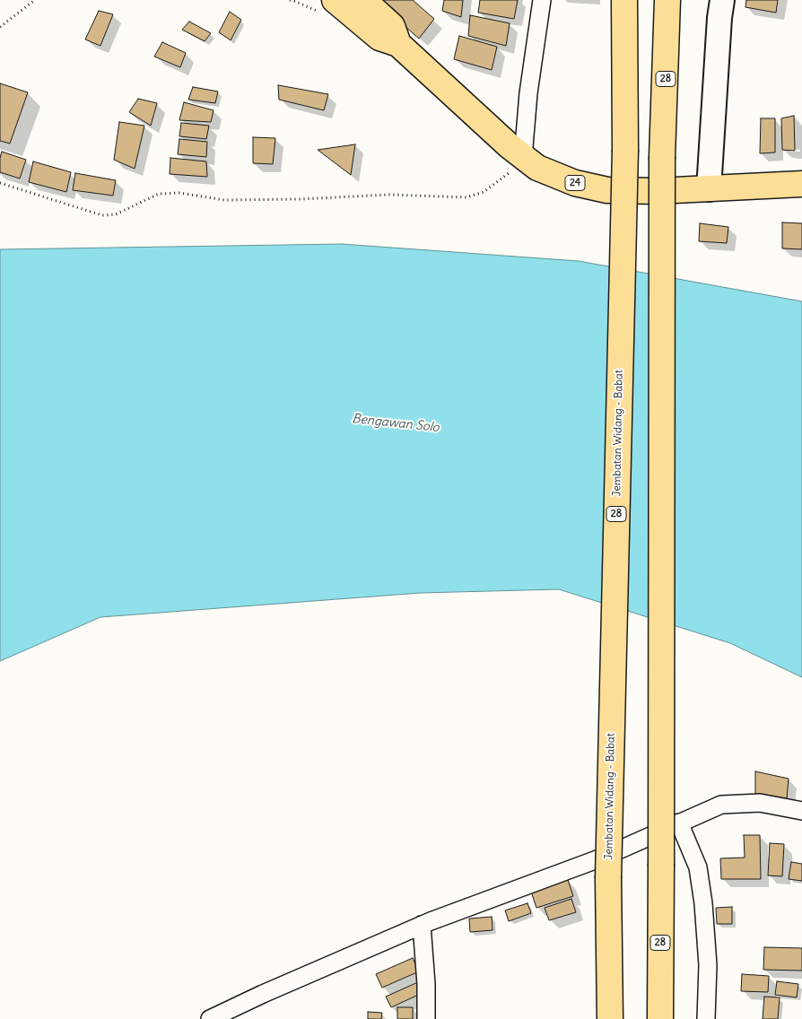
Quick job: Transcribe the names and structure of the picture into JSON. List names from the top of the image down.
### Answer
{
  "streets": {
    "highway": ["28", "24", "Jembatan Widang - Babat"]
  },
  "water": ["Bengawan Solo"]
}
